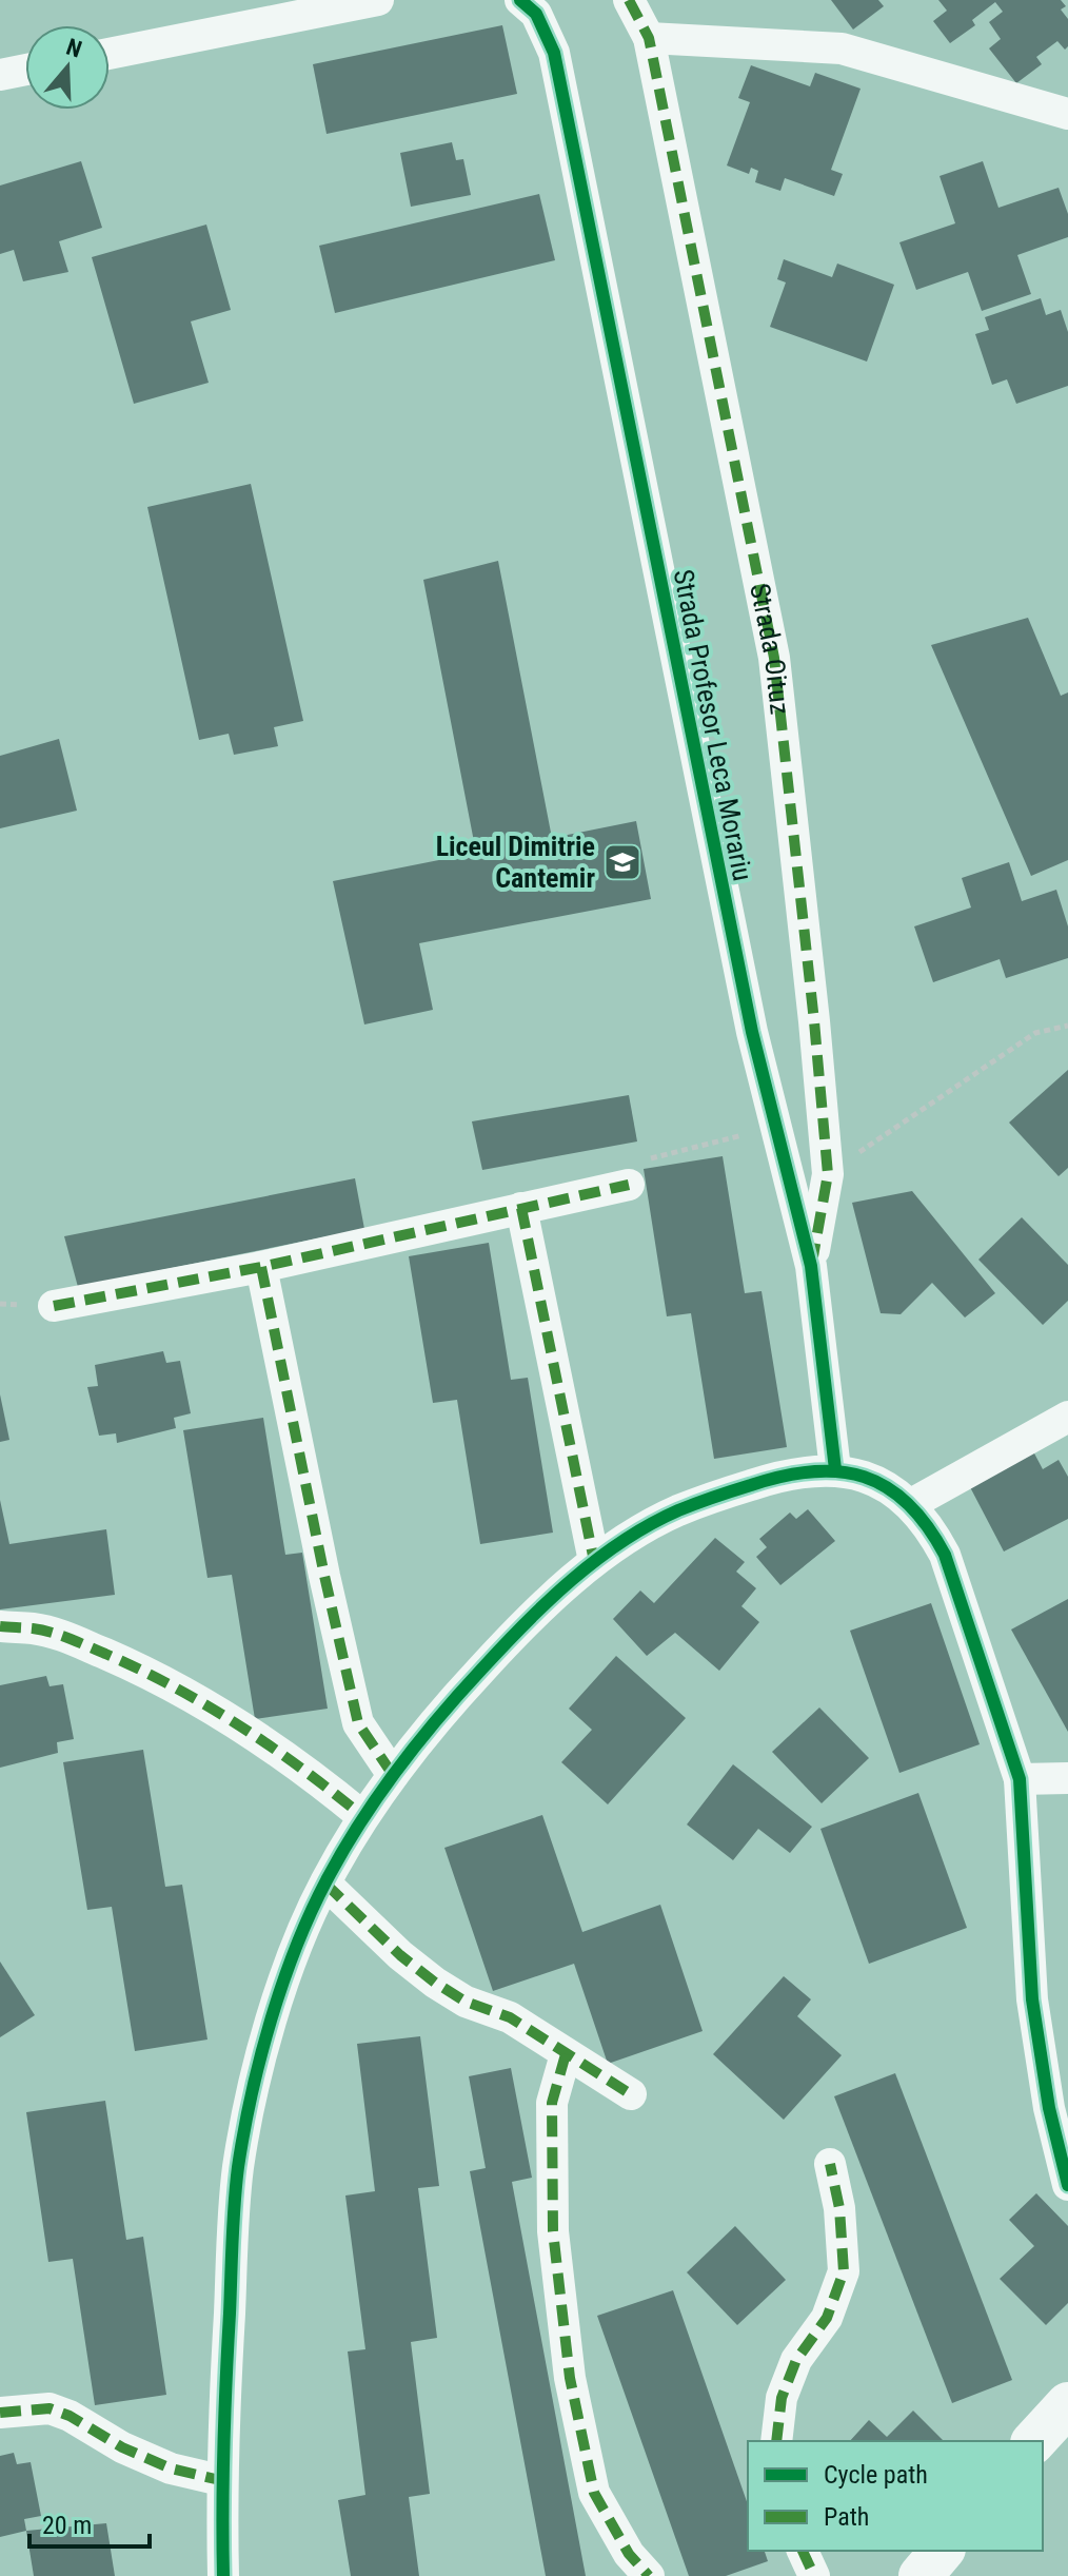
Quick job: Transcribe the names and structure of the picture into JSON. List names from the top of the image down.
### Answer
{
  "streets": {
    "street": ["Strada Oituz", "Strada Profesor Leca Morariu"]
  },
  "crossings": [
    ["Strada Oituz", "Strada Profesor Leca Morariu"]
  ],
  "places": {
    "school or university": ["Liceul Dimitrie Cantemir"]
  },
  "legend": ["Cycle path", "Path"],
  "scale_bar": "20 m",
  "north": "top"
}
